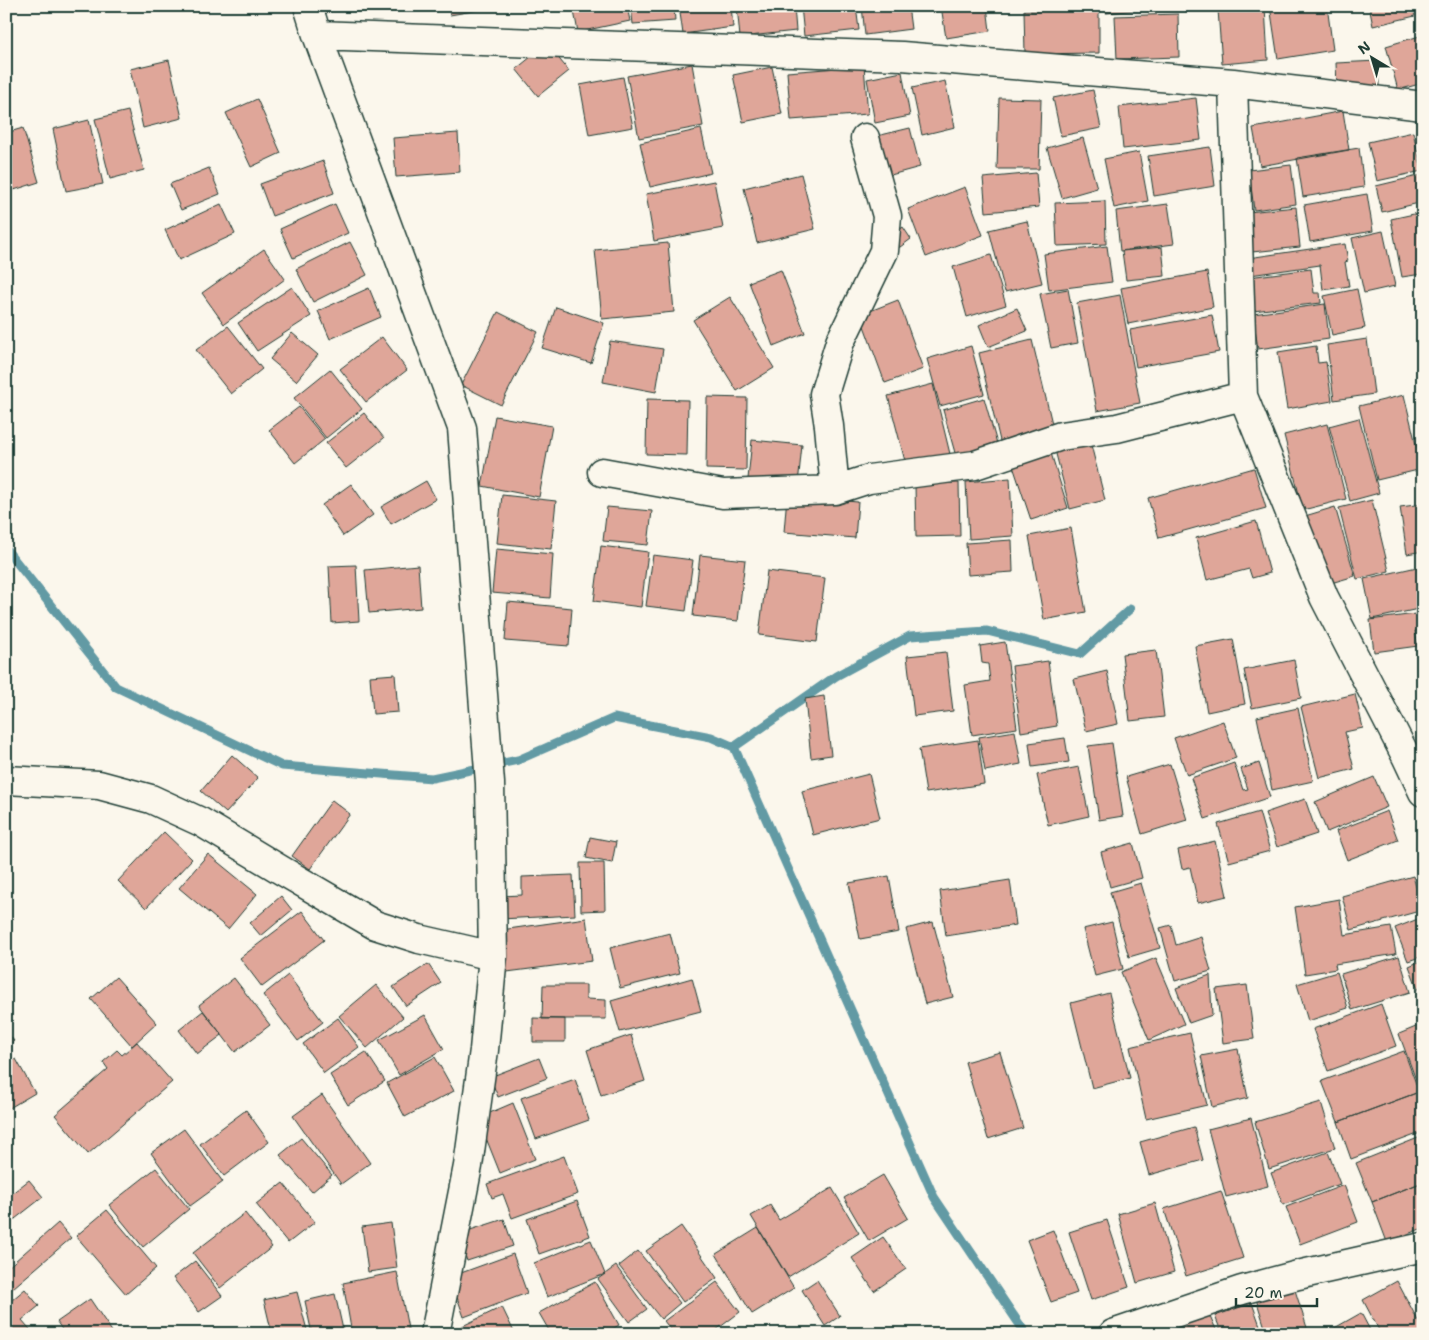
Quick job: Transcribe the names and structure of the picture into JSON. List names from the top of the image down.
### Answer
{
  "scale_bar": "20 m",
  "north": "top left"
}
